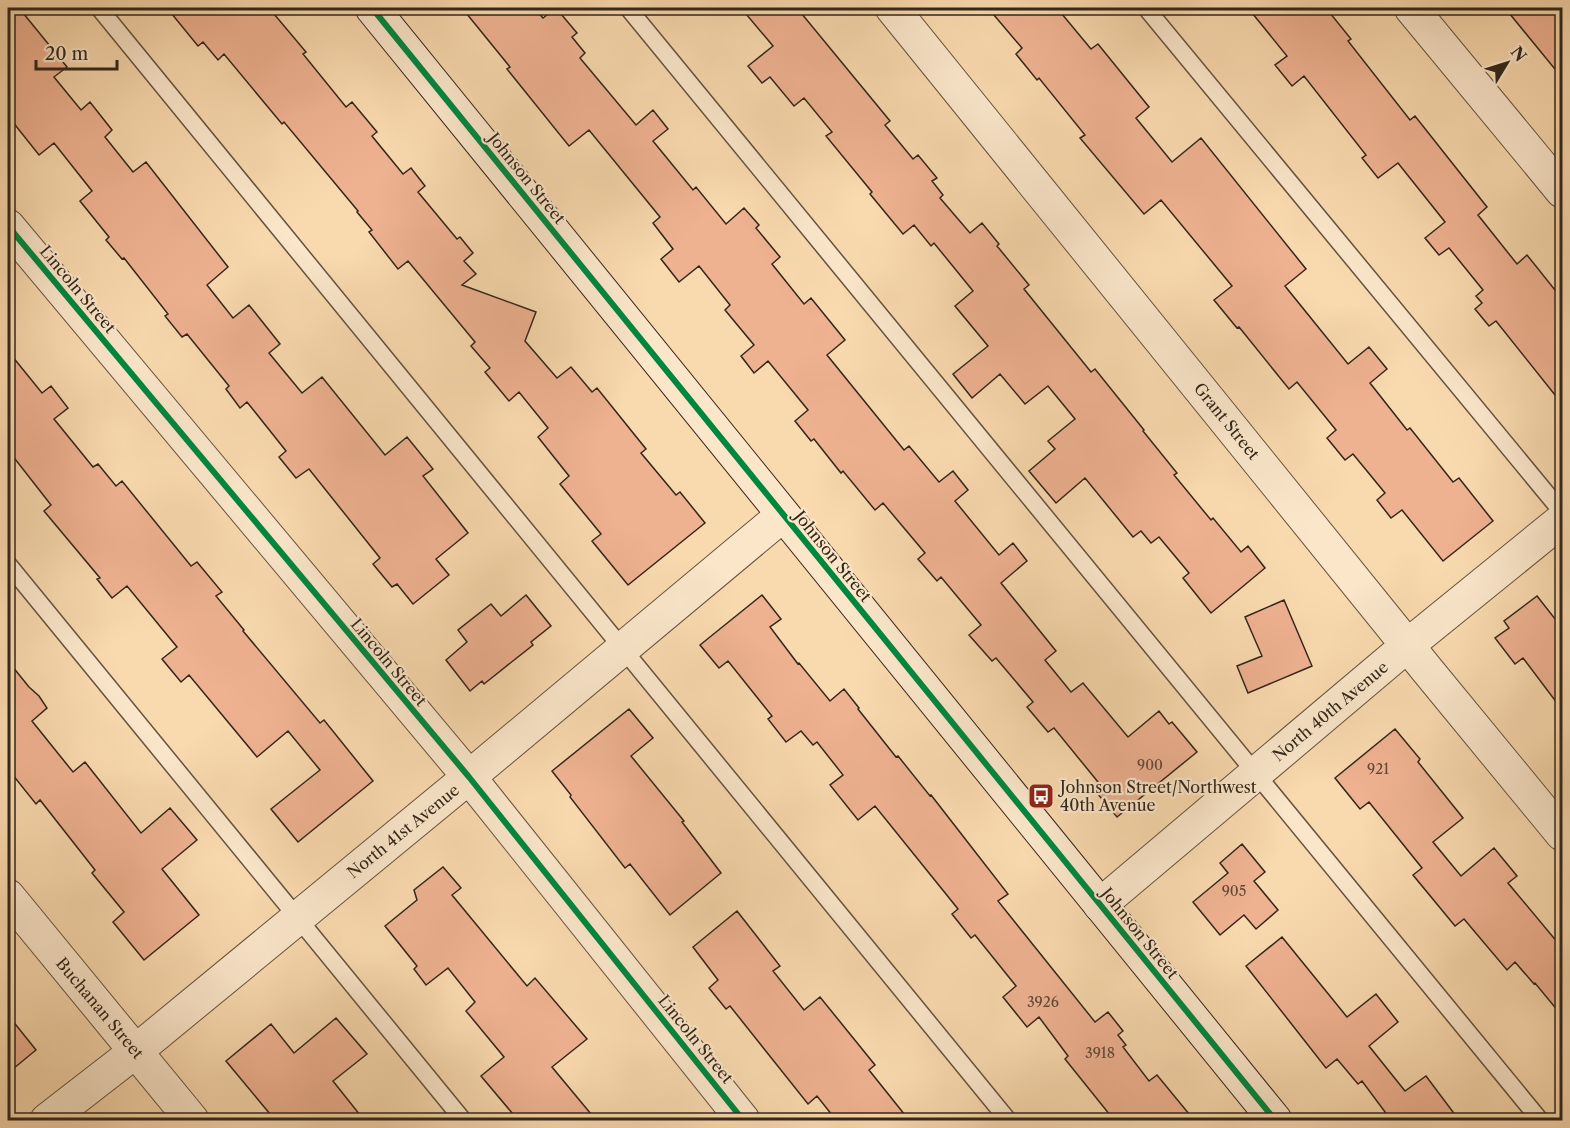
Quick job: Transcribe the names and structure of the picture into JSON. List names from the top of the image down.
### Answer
{
  "streets": {
    "street": [
      "Johnson Street",
      "Lincoln Street",
      "Grant Street",
      "North 40th Avenue",
      "North 41st Avenue",
      "Buchanan Street"
    ]
  },
  "crossings": [
    ["Johnson Street", "North 40th Avenue"],
    ["Johnson Street", "North 41st Avenue"],
    ["Lincoln Street", "North 41st Avenue"],
    ["Grant Street", "North 40th Avenue"],
    ["North 41st Avenue", "Buchanan Street"]
  ],
  "places": {
    "bus stop": ["Johnson Street/Northwest 40th Avenue"]
  },
  "house_numbers": [
    "900",
    "921",
    "905",
    "3926",
    "3918"
  ],
  "scale_bar": "20 m",
  "north": "top right"
}
